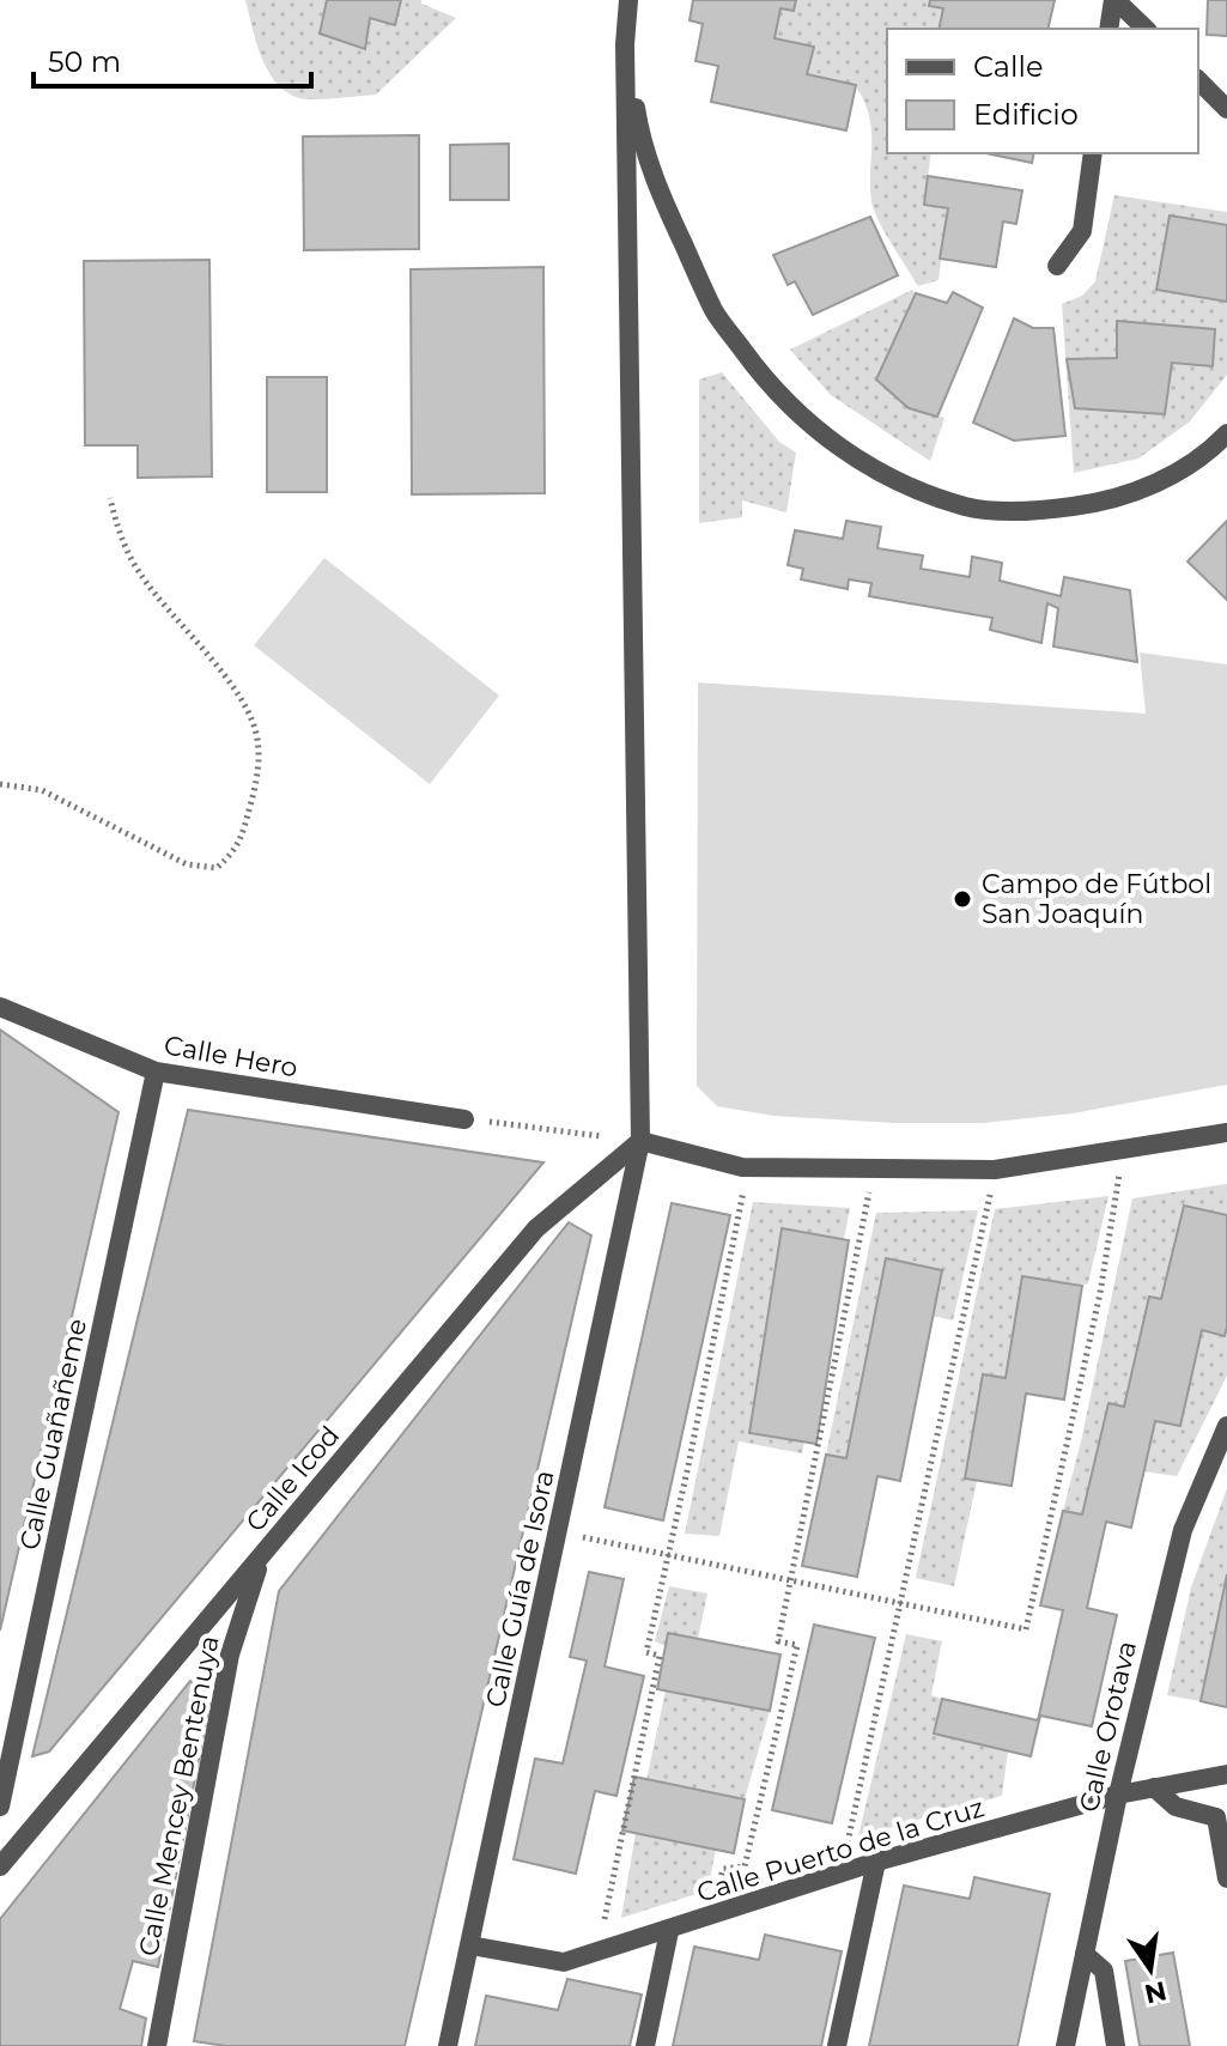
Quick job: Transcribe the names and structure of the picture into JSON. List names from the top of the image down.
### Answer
{
  "streets": {
    "street": [
      "Calle Hero",
      "Calle Guañañeme",
      "Calle Icod",
      "Calle Guía de Isora",
      "Calle Orotava",
      "Calle Mencey Bentenuya",
      "Calle Puerto de la Cruz"
    ]
  },
  "crossings": [
    ["Calle Hero", "Calle Guañañeme"],
    ["Calle Icod", "Calle Guía de Isora"],
    ["Calle Icod", "Calle Mencey Bentenuya"],
    ["Calle Guía de Isora", "Calle Puerto de la Cruz"],
    ["Calle Orotava", "Calle Puerto de la Cruz"]
  ],
  "places": ["Campo de Fútbol San Joaquín"],
  "legend": ["Calle", "Edificio"],
  "scale_bar": "50 m",
  "north": "bottom"
}
